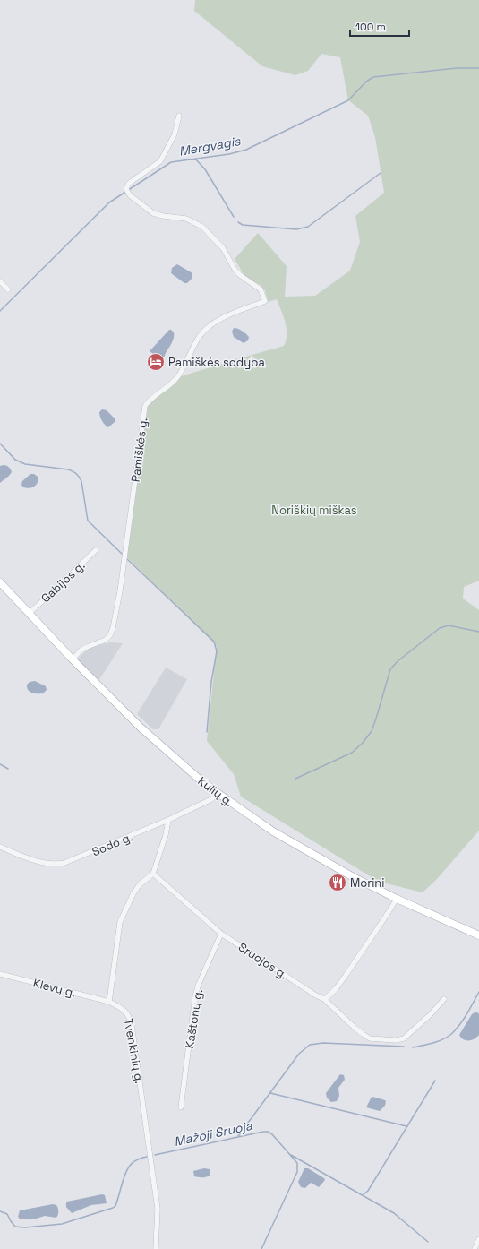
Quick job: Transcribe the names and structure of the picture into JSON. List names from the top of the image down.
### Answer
{
  "streets": {
    "main road": ["Kulių g."],
    "street": [
      "Pamiškės g.",
      "Gabijos g.",
      "Sodo g.",
      "Sruojos g.",
      "Klevų g.",
      "Kaštonų g.",
      "Tvenkinių g."
    ]
  },
  "crossings": [
    ["Pamiškės g.", "Kulių g."],
    ["Gabijos g.", "Kulių g."],
    ["Kulių g.", "Sodo g."],
    ["Sruojos g.", "Kaštonų g."],
    ["Klevų g.", "Tvenkinių g."]
  ],
  "water": ["Mergvagis", "Mažoji Sruoja"],
  "parks": ["Noriškių miškas"],
  "places": {
    "hotel": ["Pamiškės sodyba"],
    "restaurant": ["Morini"]
  },
  "scale_bar": "100 m"
}
